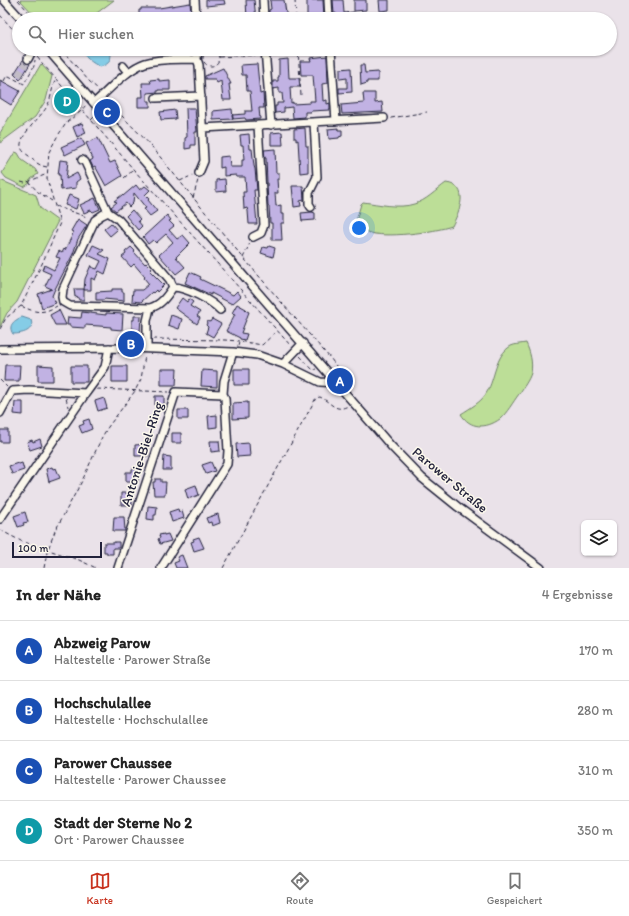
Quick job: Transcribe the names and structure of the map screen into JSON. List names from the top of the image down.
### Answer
{
  "streets": {
    "street": ["Antonie-Biel-Ring", "Parower Straße"]
  },
  "scale_bar": "100 m",
  "page": {
    "search": "Hier suchen",
    "pins": [
      "D",
      "C",
      "B",
      "A"
    ],
    "scale": "100 m",
    "heading": ["In der Nähe", "4 Ergebnisse"],
    "list": [
      {
        "mark": "A",
        "name": "Abzweig Parow",
        "note": "Haltestelle · Parower Straße",
        "value": "170 m"
      },
      {
        "mark": "B",
        "name": "Hochschulallee",
        "note": "Haltestelle · Hochschulallee",
        "value": "280 m"
      },
      {
        "mark": "C",
        "name": "Parower Chaussee",
        "note": "Haltestelle · Parower Chaussee",
        "value": "310 m"
      },
      {
        "mark": "D",
        "name": "Stadt der Sterne No 2",
        "note": "Ort · Parower Chaussee",
        "value": "350 m"
      }
    ],
    "nav": ["Karte", "Route", "Gespeichert"]
  }
}
